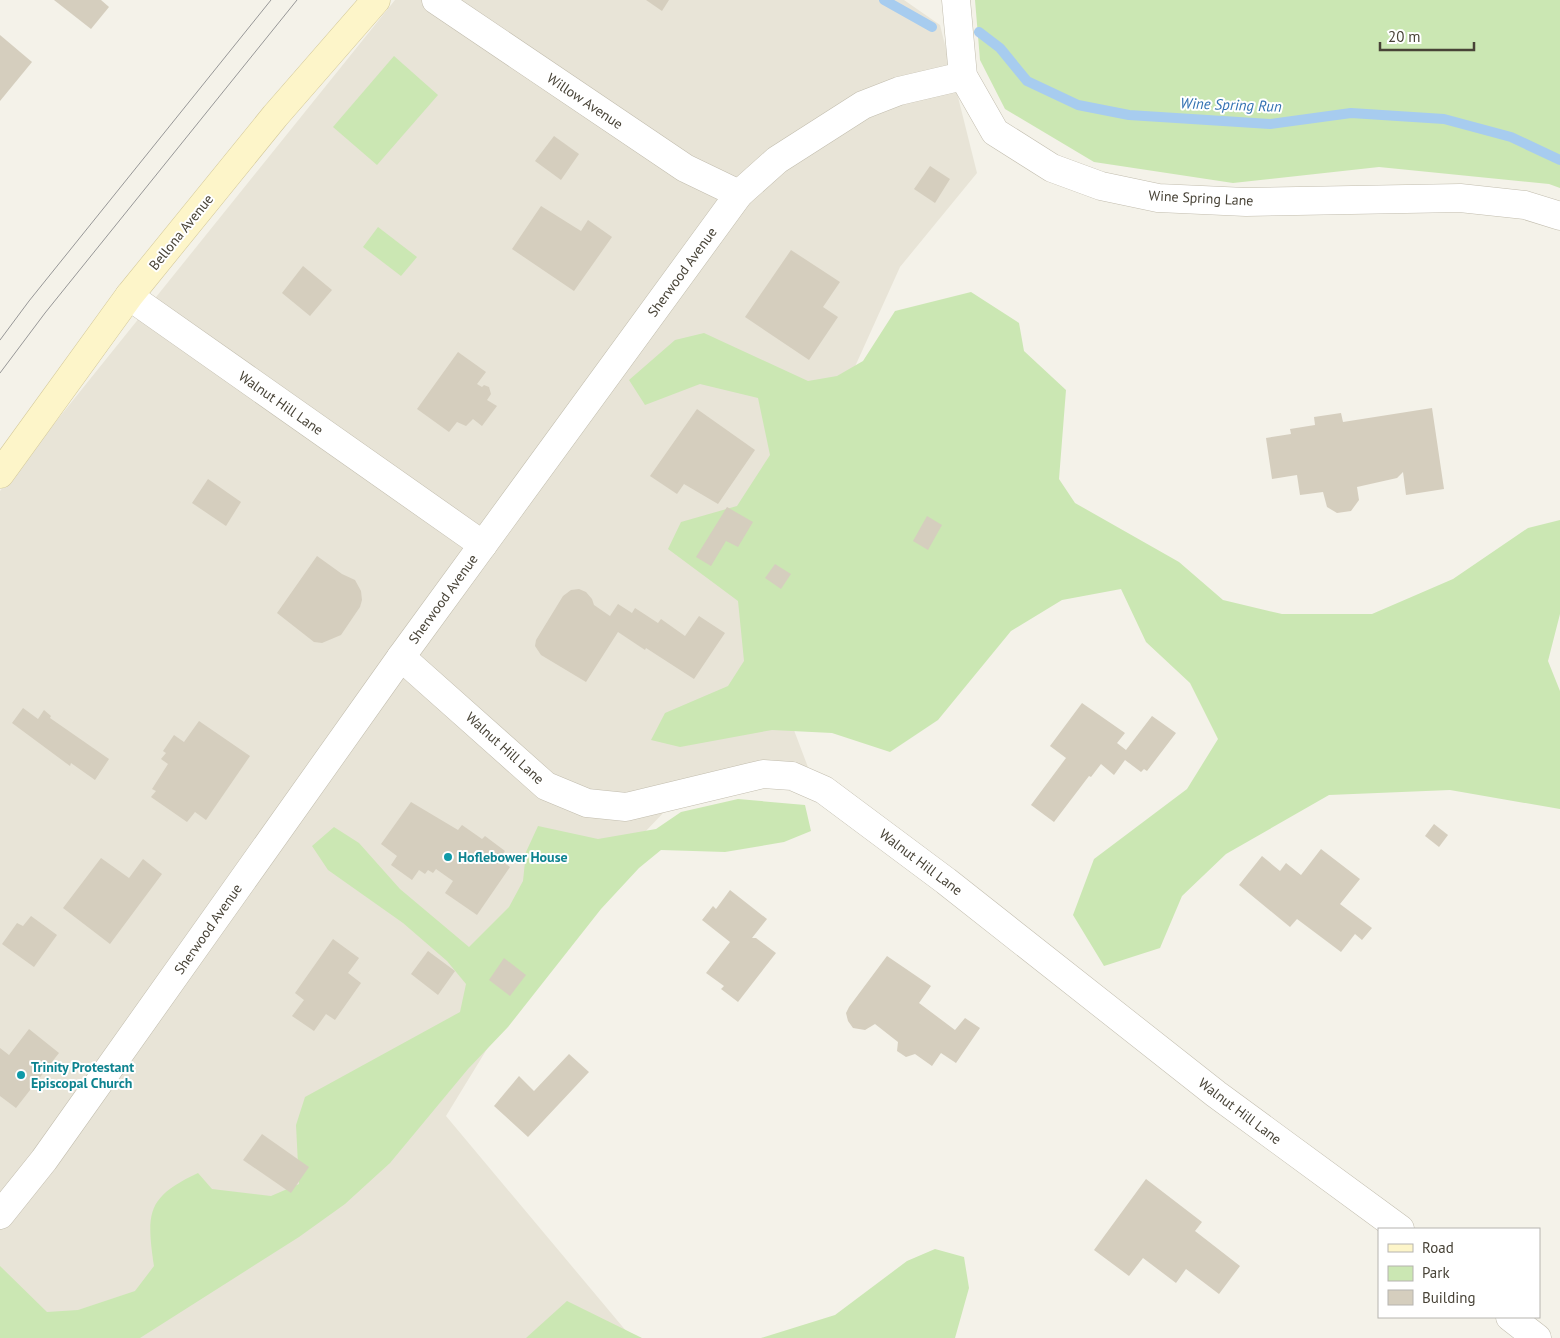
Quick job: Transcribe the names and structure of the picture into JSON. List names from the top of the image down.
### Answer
{
  "streets": {
    "street": [
      "Willow Avenue",
      "Wine Spring Lane",
      "Bellona Avenue",
      "Sherwood Avenue",
      "Walnut Hill Lane"
    ]
  },
  "crossings": [
    ["Willow Avenue", "Sherwood Avenue"],
    ["Wine Spring Lane", "Sherwood Avenue"],
    ["Bellona Avenue", "Walnut Hill Lane"],
    ["Sherwood Avenue", "Walnut Hill Lane"]
  ],
  "water": ["Wine Spring Run"],
  "places": ["Hoflebower House", "Trinity Protestant Episcopal Church"],
  "legend": ["Road", "Park", "Building"],
  "scale_bar": "20 m"
}
